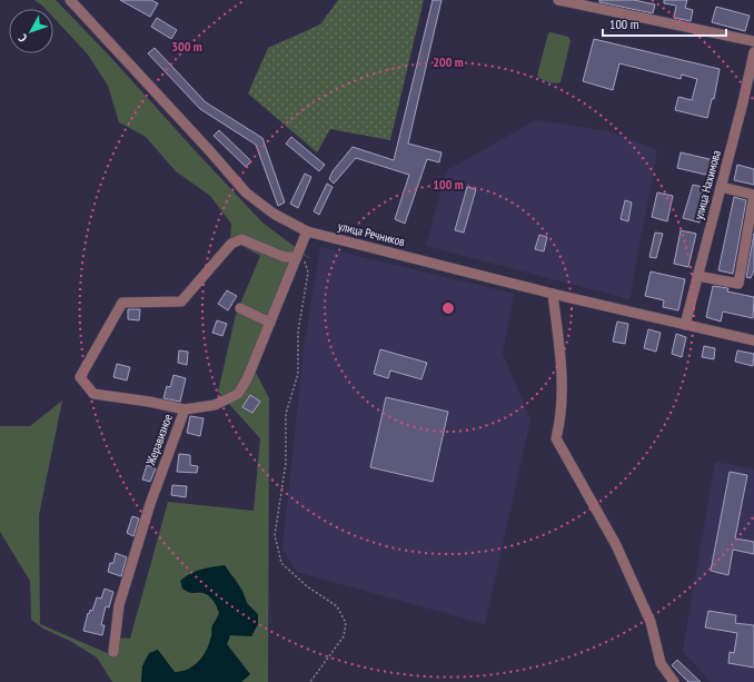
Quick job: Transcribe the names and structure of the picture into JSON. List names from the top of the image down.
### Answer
{
  "streets": {
    "street": ["улица Нахимова", "улица Речников", "Жеравизное"]
  },
  "crossings": [
    ["улица Нахимова", "улица Речников"],
    ["улица Речников", "Жеравизное"]
  ],
  "scale_bar": "100 m",
  "north": "bottom left",
  "rings": ["300 m", "200 m", "100 m"]
}
